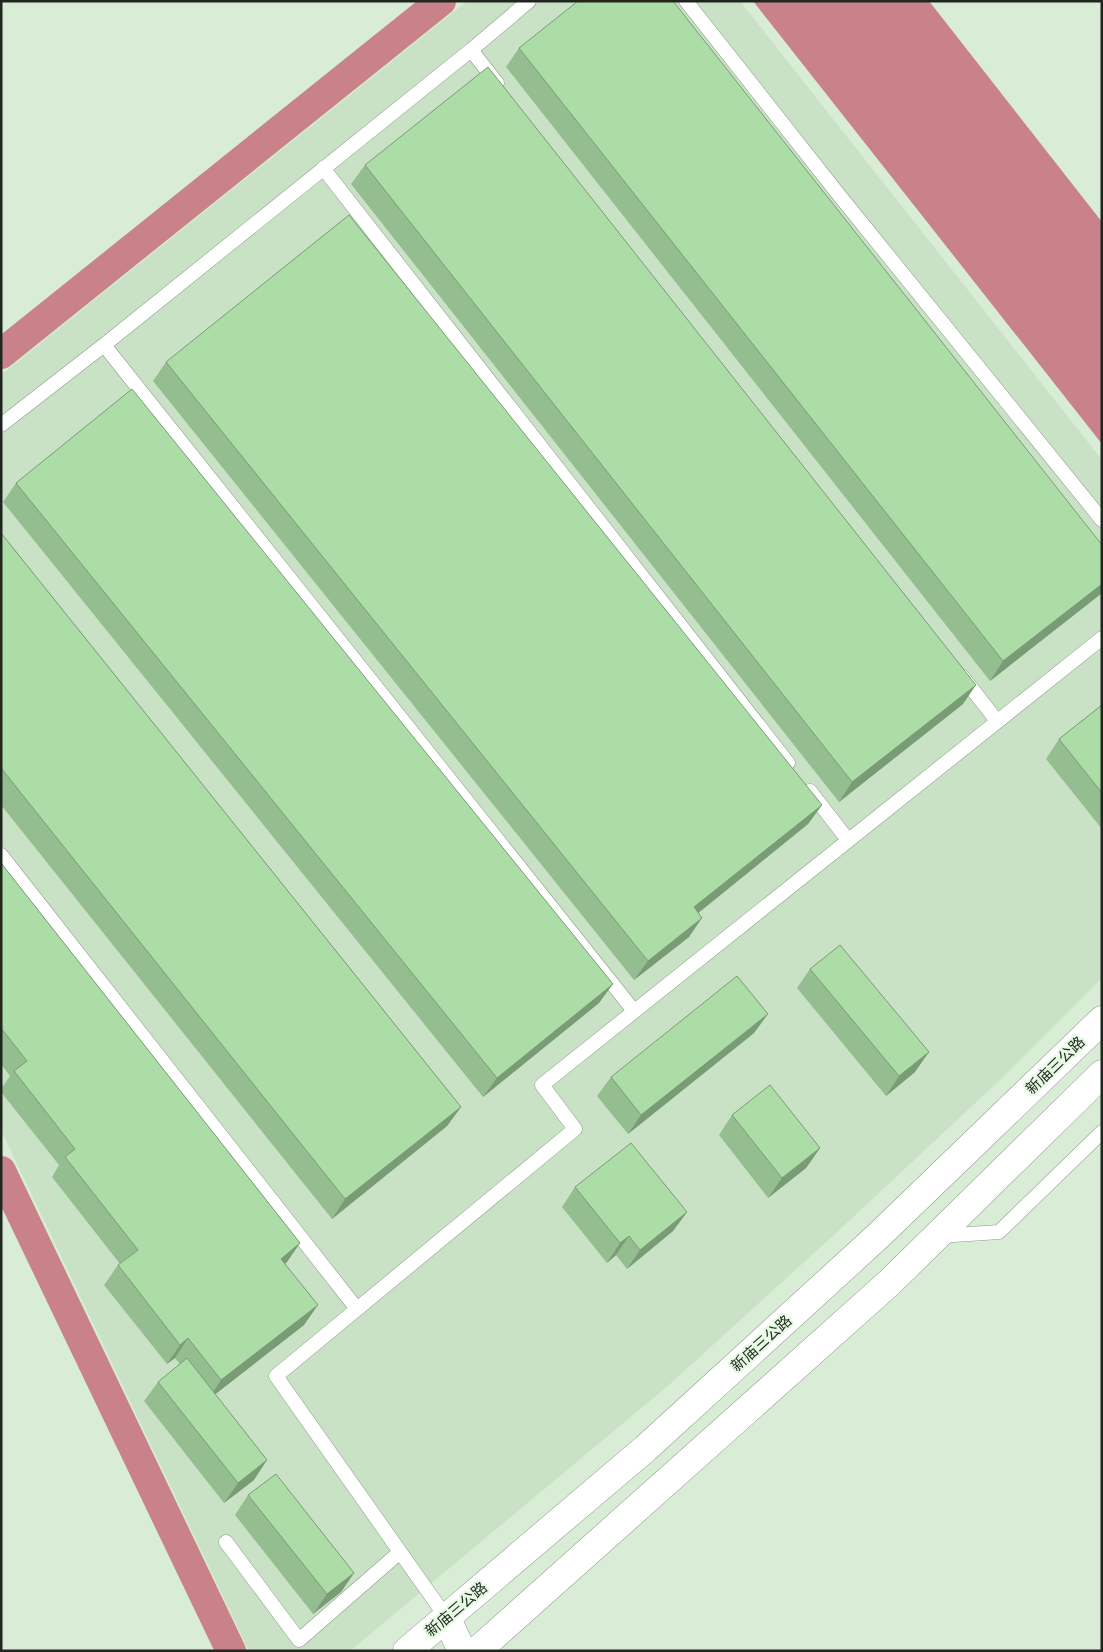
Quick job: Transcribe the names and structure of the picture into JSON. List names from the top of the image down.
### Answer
{
  "streets": {
    "main road": ["新庙三公路"]
  }
}
